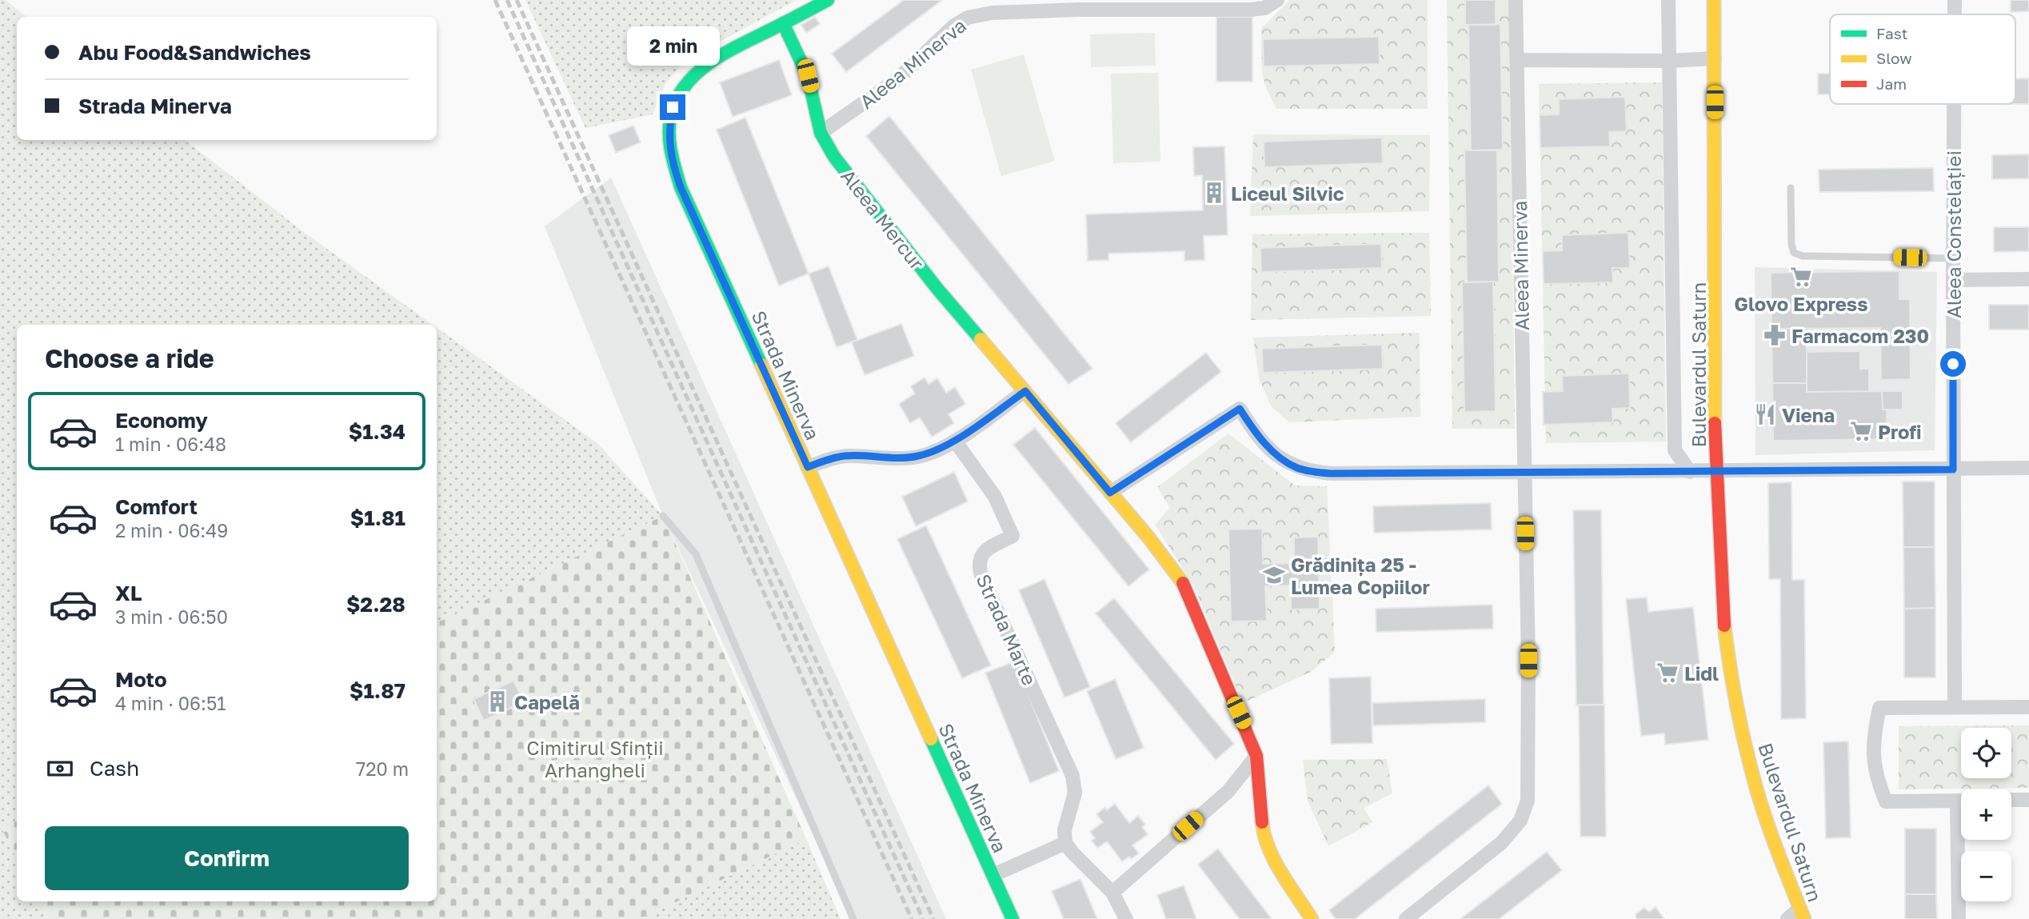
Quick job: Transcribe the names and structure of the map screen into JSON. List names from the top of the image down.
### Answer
{
  "streets": {
    "street": [
      "Aleea Minerva",
      "Aleea Mercur",
      "Aleea Constelației",
      "Bulevardul Saturn",
      "Strada Minerva",
      "Strada Marte"
    ]
  },
  "crossings": [
    ["Aleea Minerva", "Aleea Mercur"],
    ["Aleea Mercur", "Strada Minerva"]
  ],
  "parks": ["Cimitirul Sfinții Arhangheli"],
  "places": {
    "building": ["Liceul Silvic", "Capelă"],
    "supermarket": ["Glovo Express", "Profi", "Lidl"],
    "pharmacy": ["Farmacom 230"],
    "restaurant": ["Viena"],
    "school or university": ["Grădinița 25 - Lumea Copiilor"]
  },
  "legend": ["Fast", "Slow", "Jam"],
  "page": {
    "banner": ["Abu Food&Sandwiches", "Strada Minerva"],
    "bubble": "2 min",
    "heading": "Choose a ride",
    "list": [
      {
        "name": "Economy",
        "note": "1 min · 06:48",
        "value": "$1.34"
      },
      {
        "name": "Comfort",
        "note": "2 min · 06:49",
        "value": "$1.81"
      },
      {
        "name": "XL",
        "note": "3 min · 06:50",
        "value": "$2.28"
      },
      {
        "name": "Moto",
        "note": "4 min · 06:51",
        "value": "$1.87"
      }
    ],
    "map_buttons": ["+", "−"],
    "pay": ["Cash", "720 m"],
    "buttons": "Confirm"
  }
}
